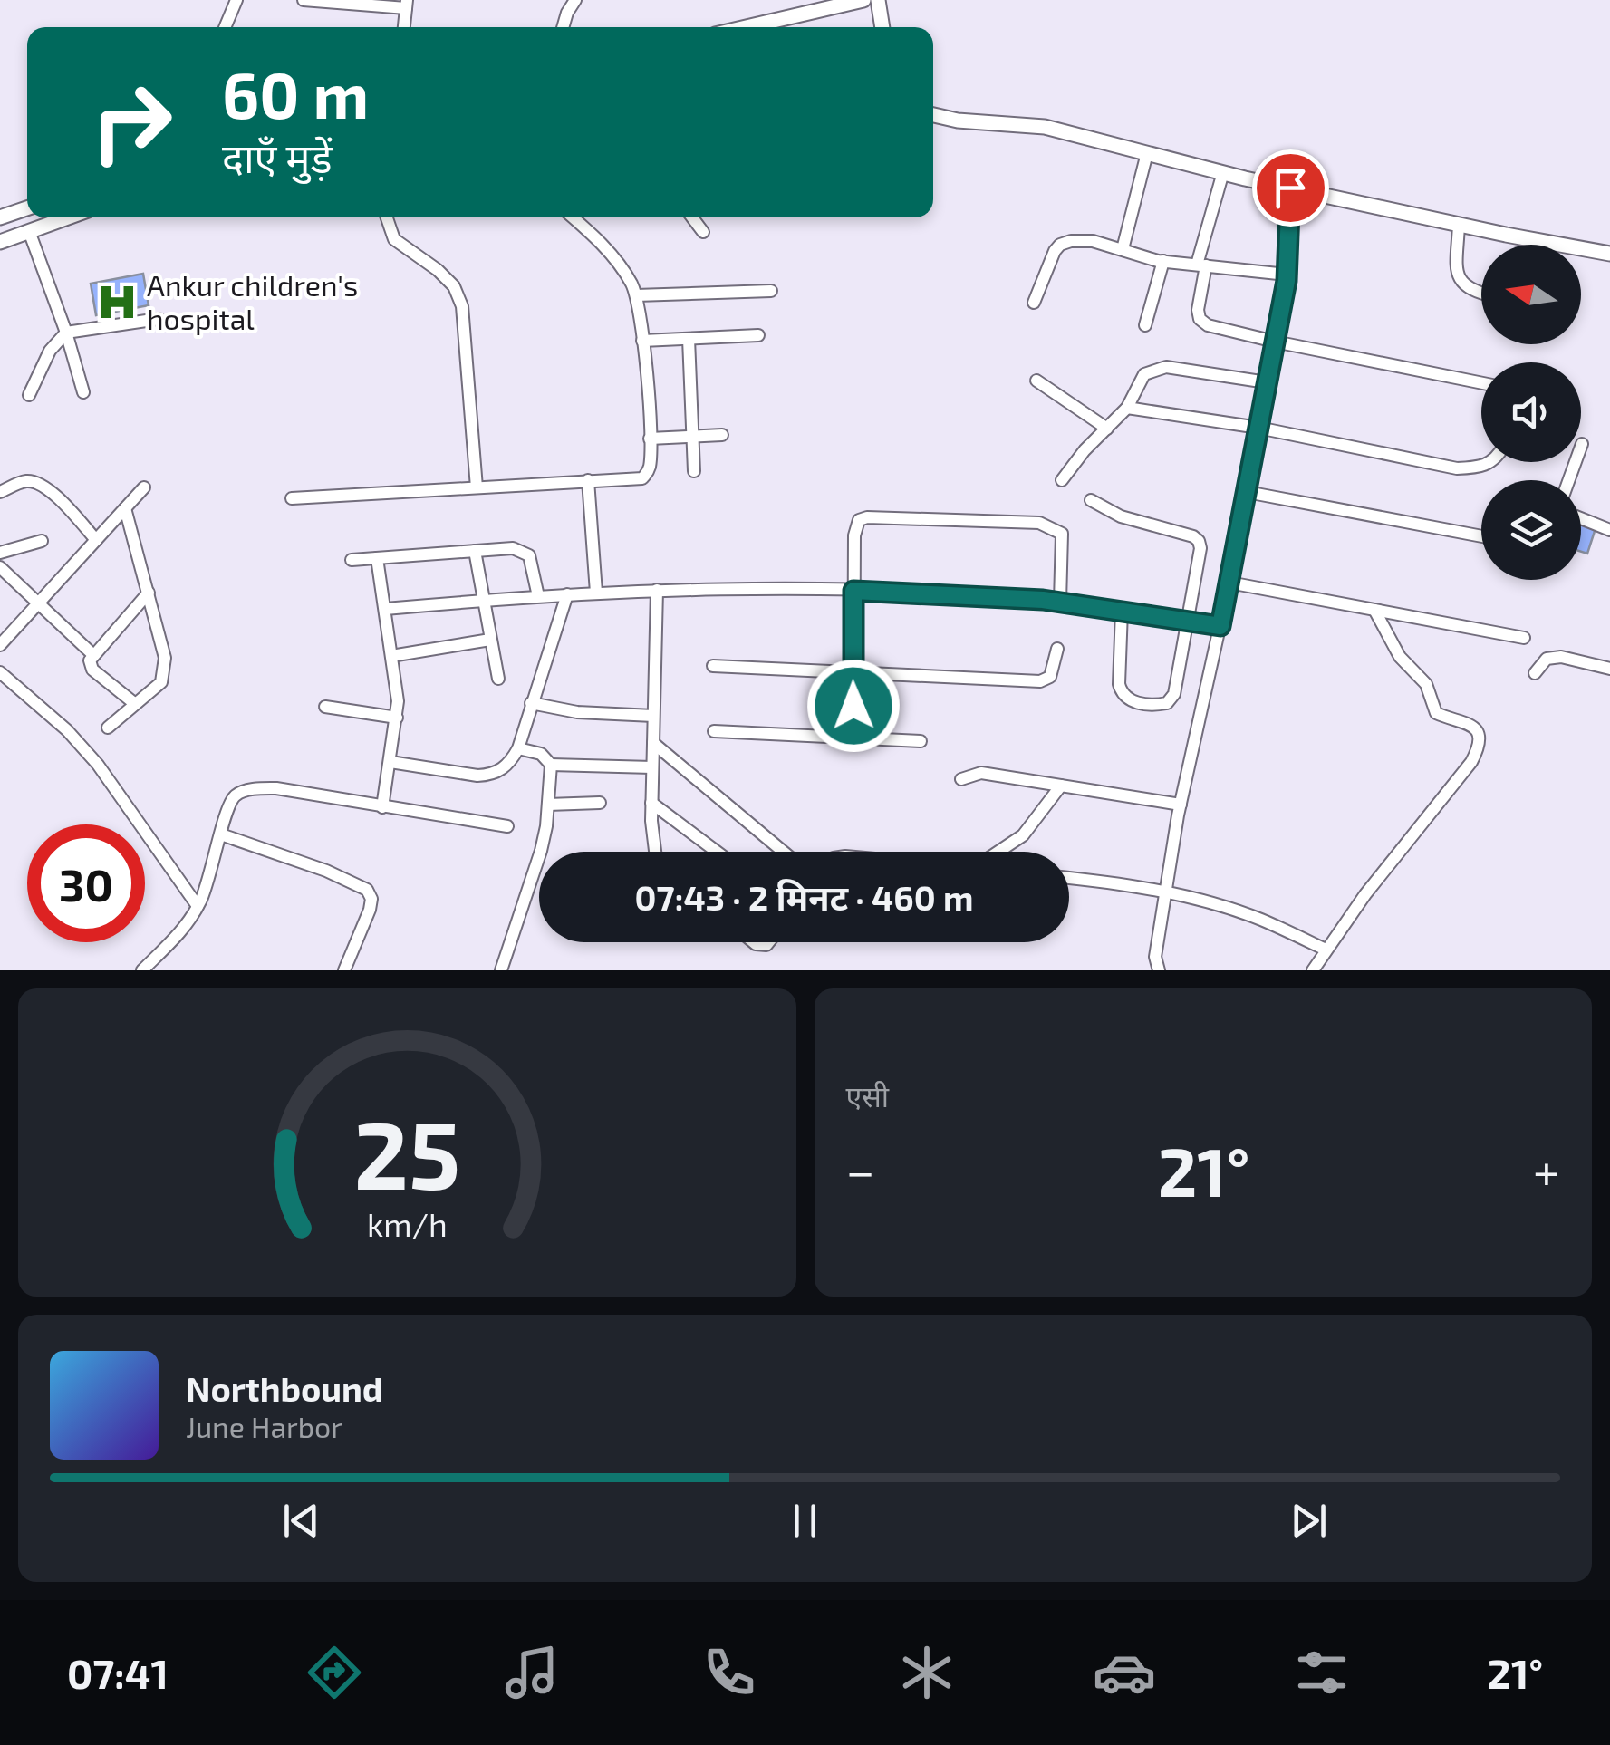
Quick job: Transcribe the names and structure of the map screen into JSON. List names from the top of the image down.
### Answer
{
  "places": {
    "hospital": ["Ankur children's hospital"]
  },
  "north": "left",
  "page": {
    "turn": ["60 m", "दाएँ मुड़ें"],
    "limit": "30",
    "trip": "07:43 · 2 मिनट · 460 m",
    "tile": "एसी",
    "heat": ["−", "21°", "+"],
    "song": ["Northbound", "June Harbor"],
    "tabs": ["07:41", "21°"],
    "gauge": ["25", "km/h"]
  }
}
